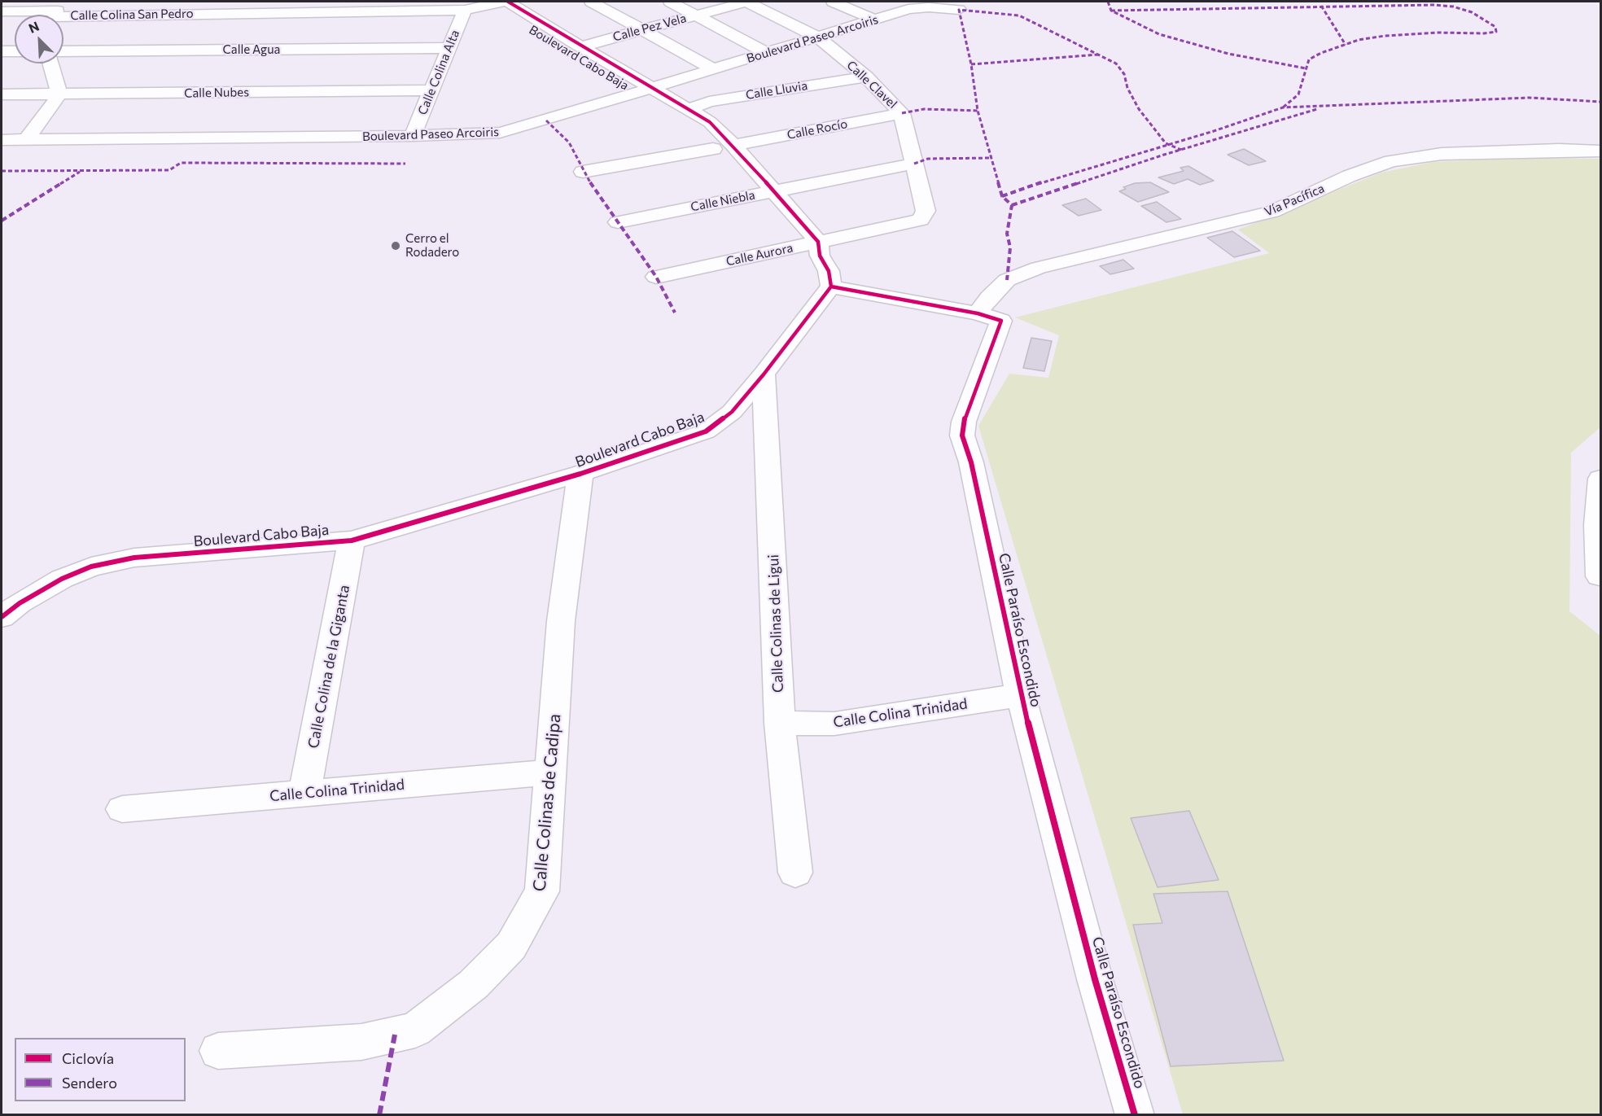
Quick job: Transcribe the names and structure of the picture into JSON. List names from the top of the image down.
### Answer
{
  "streets": {
    "street": [
      "Calle Colina San Pedro",
      "Calle Pez Vela",
      "Boulevard Paseo Arcoiris",
      "Calle Agua",
      "Boulevard Cabo Baja",
      "Calle Colina Alta",
      "Calle Clavel",
      "Calle Lluvia",
      "Calle Nubes",
      "Calle Rocío",
      "Vía Pacífica",
      "Calle Niebla",
      "Calle Aurora",
      "Calle Colinas de Ligui",
      "Calle Paraíso Escondido",
      "Calle Colina de la Giganta",
      "Calle Colina Trinidad",
      "Calle Colinas de Cadipa"
    ]
  },
  "crossings": [
    ["Calle Colina San Pedro", "Boulevard Cabo Baja"],
    ["Calle Colina San Pedro", "Calle Colina Alta"],
    ["Calle Pez Vela", "Boulevard Cabo Baja"],
    ["Calle Pez Vela", "Calle Clavel"],
    ["Boulevard Paseo Arcoiris", "Boulevard Cabo Baja"],
    ["Boulevard Paseo Arcoiris", "Calle Colina Alta"],
    ["Boulevard Paseo Arcoiris", "Calle Clavel"],
    ["Calle Agua", "Calle Colina Alta"],
    ["Boulevard Cabo Baja", "Calle Lluvia"],
    ["Boulevard Cabo Baja", "Calle Rocío"],
    ["Boulevard Cabo Baja", "Calle Niebla"],
    ["Boulevard Cabo Baja", "Calle Aurora"],
    ["Boulevard Cabo Baja", "Calle Colinas de Ligui"],
    ["Boulevard Cabo Baja", "Calle Paraíso Escondido"],
    ["Boulevard Cabo Baja", "Calle Colina de la Giganta"],
    ["Boulevard Cabo Baja", "Calle Colinas de Cadipa"],
    ["Calle Colina Alta", "Calle Nubes"],
    ["Calle Clavel", "Calle Lluvia"],
    ["Calle Clavel", "Calle Rocío"],
    ["Calle Clavel", "Calle Niebla"],
    ["Calle Clavel", "Calle Aurora"],
    ["Vía Pacífica", "Calle Paraíso Escondido"],
    ["Calle Colinas de Ligui", "Calle Colina Trinidad"],
    ["Calle Paraíso Escondido", "Calle Colina Trinidad"],
    ["Calle Colina de la Giganta", "Calle Colina Trinidad"],
    ["Calle Colina Trinidad", "Calle Colinas de Cadipa"]
  ],
  "places": ["Cerro el Rodadero"],
  "legend": ["Ciclovía", "Sendero"],
  "north": "top left"
}
